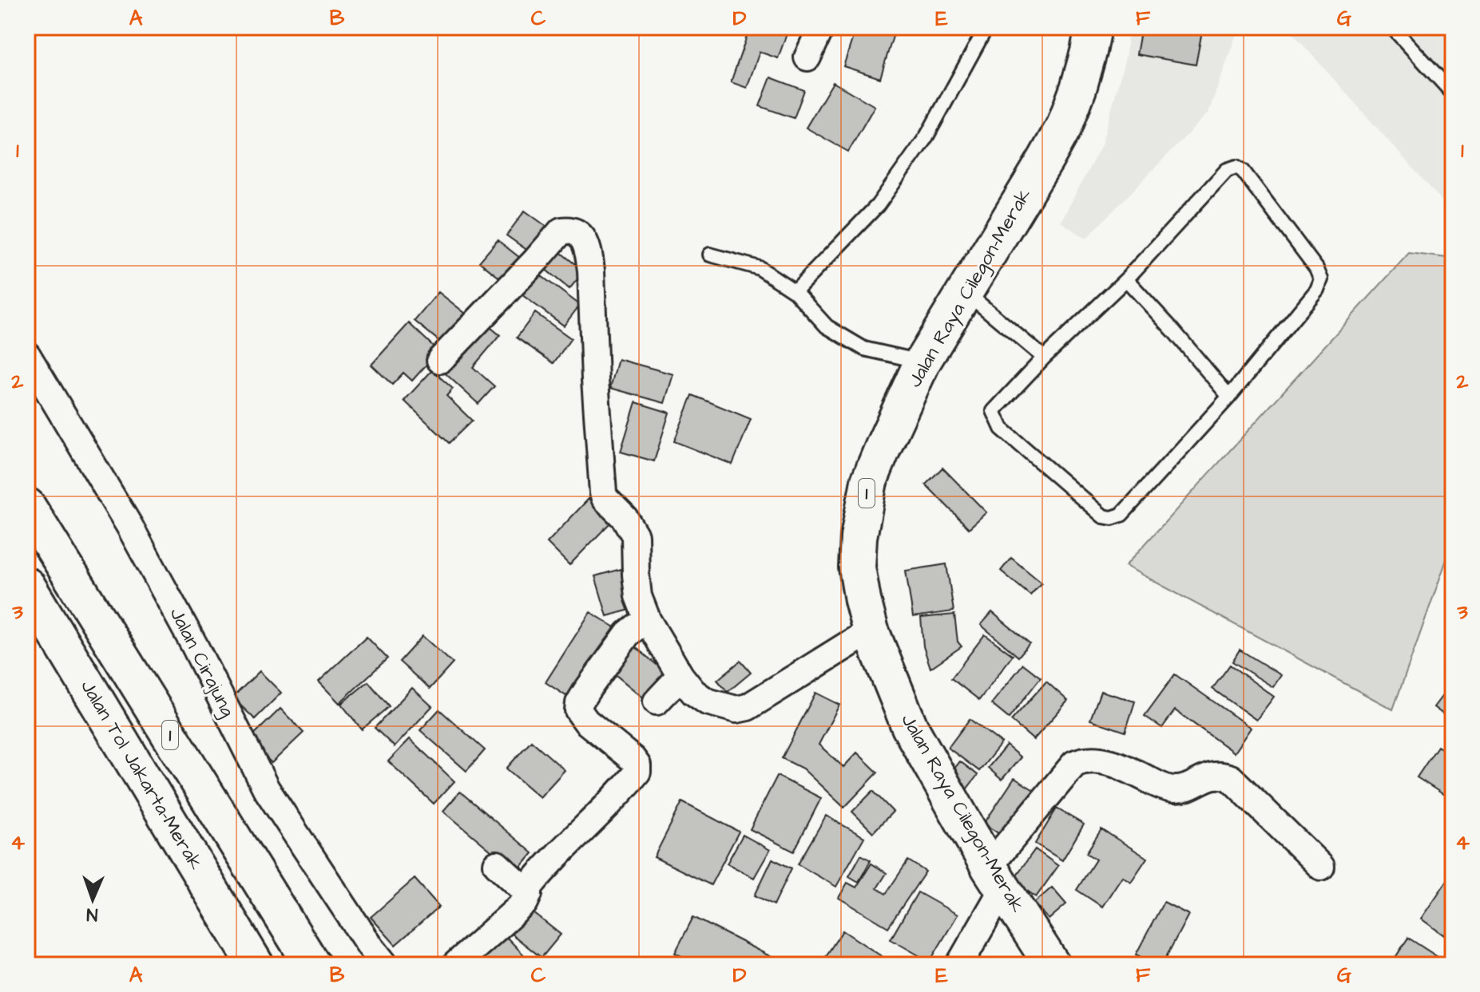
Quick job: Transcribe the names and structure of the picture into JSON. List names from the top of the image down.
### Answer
{
  "streets": {
    "highway": ["Jalan Raya Cilegon-Merak", "1", "Jalan Tol Jakarta–Merak"],
    "street": ["Jalan Cirajung"]
  },
  "north": "bottom",
  "grid": {
    "columns": [
      "A",
      "B",
      "C",
      "D",
      "E",
      "F",
      "G"
    ],
    "rows": [
      "1",
      "2",
      "3",
      "4"
    ]
  }
}
